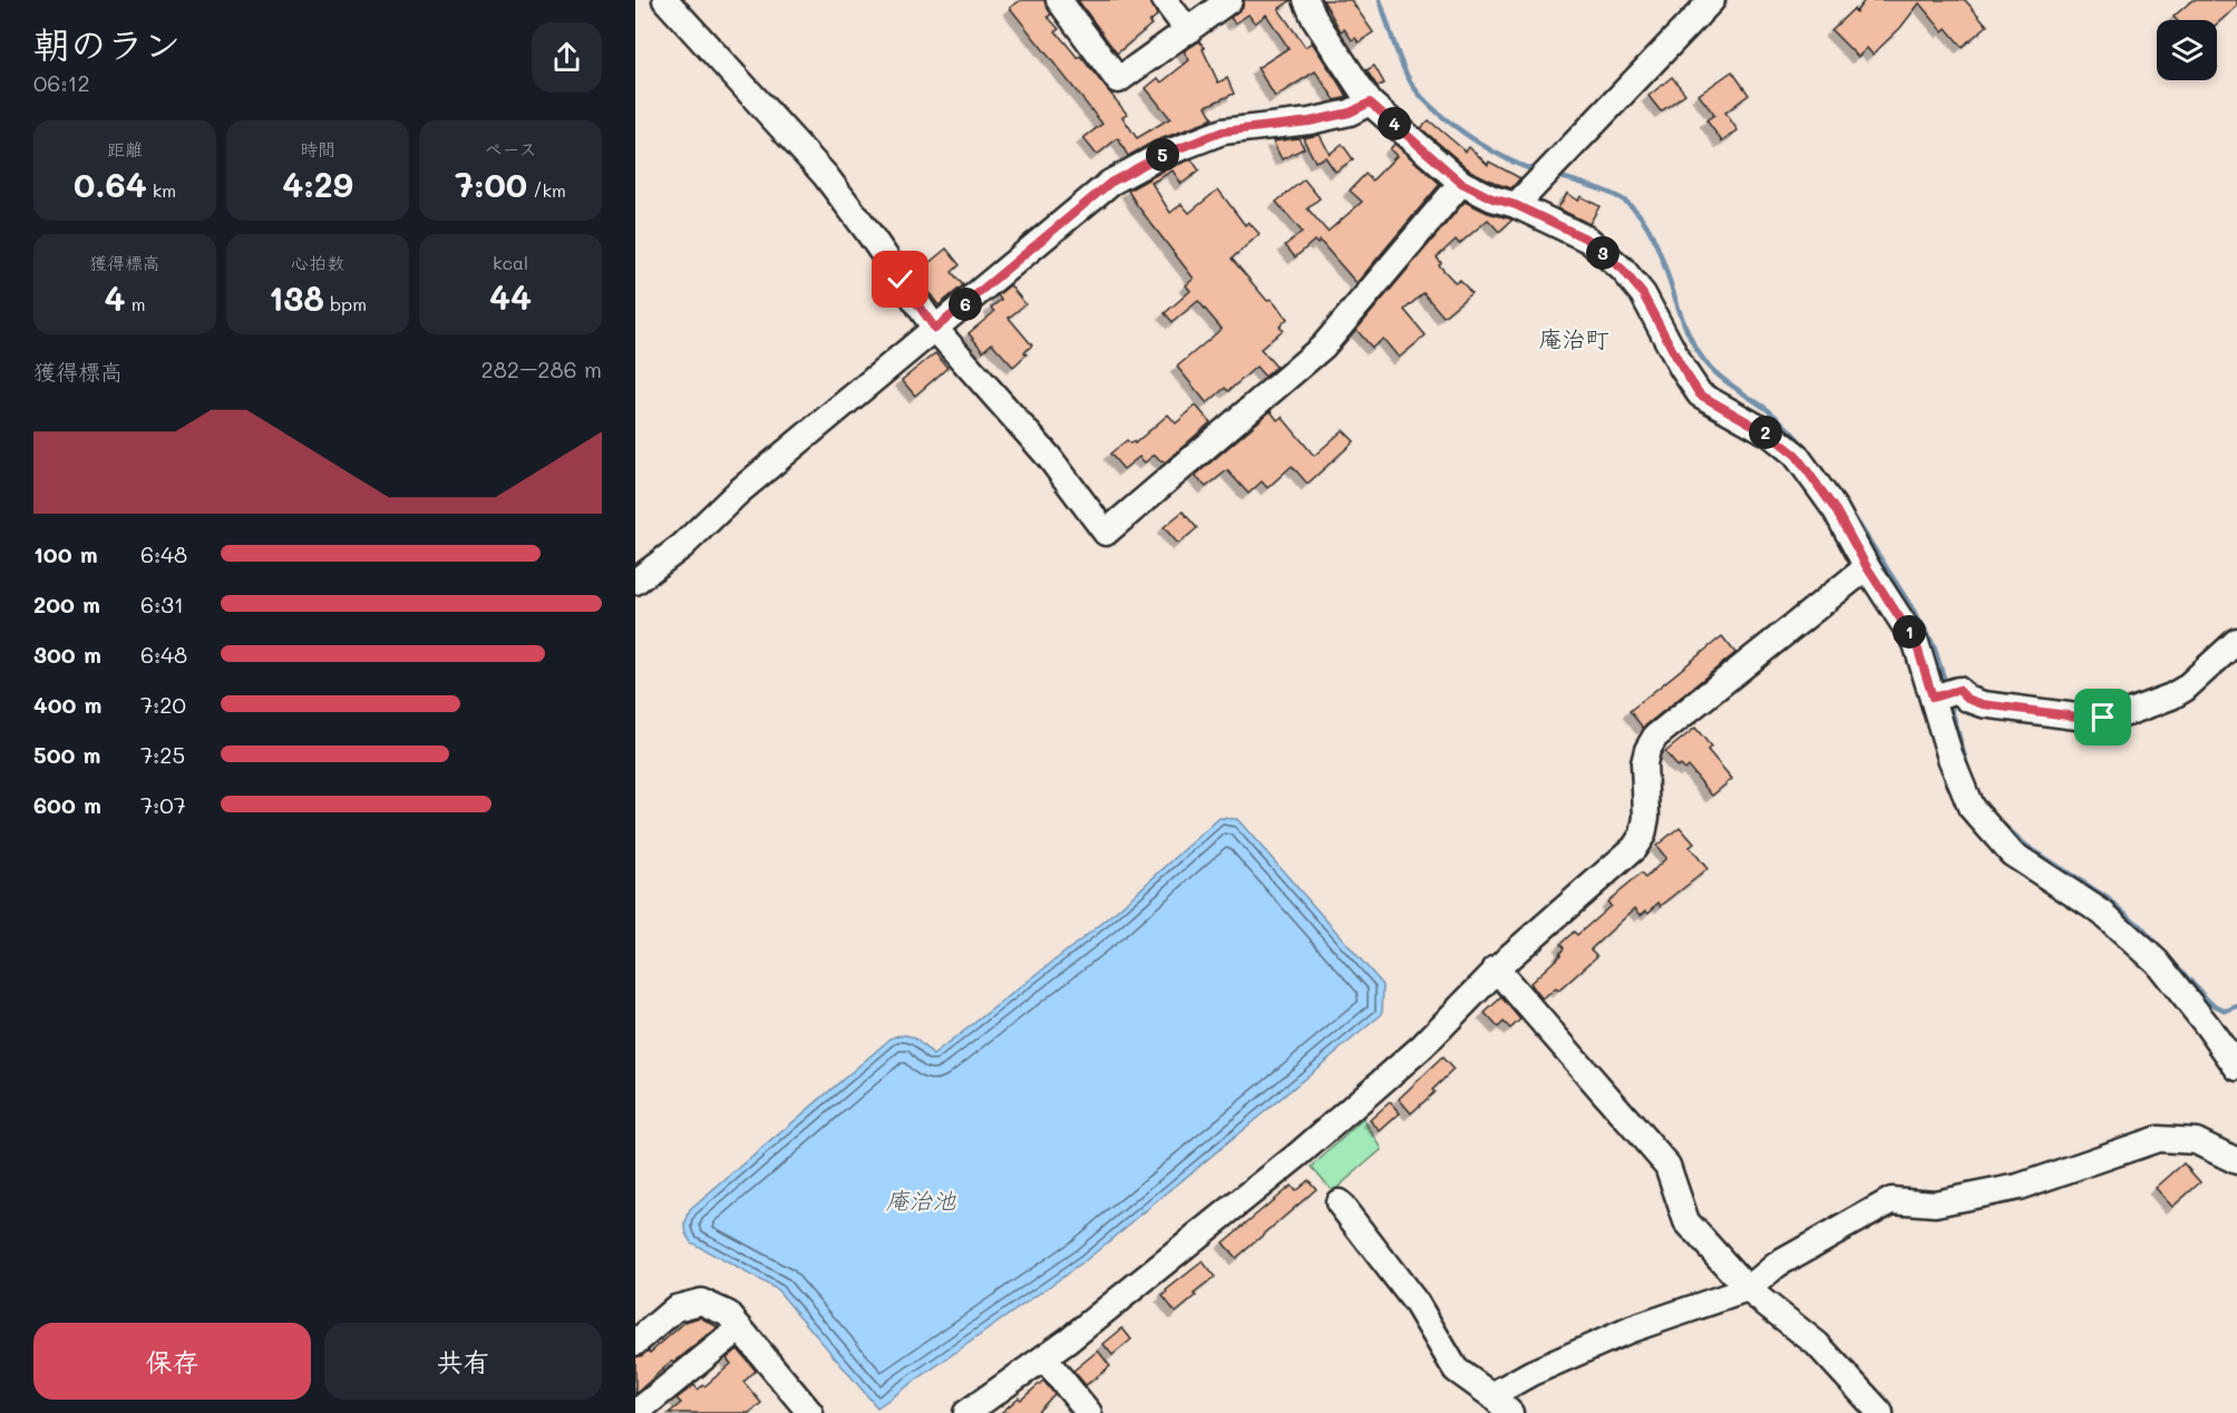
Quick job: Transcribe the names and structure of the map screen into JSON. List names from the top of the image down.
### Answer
{
  "districts": ["庵治町"],
  "water": ["庵治池"],
  "page": {
    "heading": ["朝のラン", "06:12"],
    "pins": [
      "4",
      "5",
      "3",
      "6",
      "2",
      "1"
    ],
    "stats": [
      ["距離", "0.64 km"],
      ["時間", "4:29"],
      ["ペース", "7:00 /km"],
      ["獲得標高", "4 m"],
      ["心拍数", "138 bpm"],
      ["kcal", "44"]
    ],
    "chart": ["獲得標高", "282–286 m"],
    "list": [
      {
        "name": "100 m",
        "note": "6:48"
      },
      {
        "name": "200 m",
        "note": "6:31"
      },
      {
        "name": "300 m",
        "note": "6:48"
      },
      {
        "name": "400 m",
        "note": "7:20"
      },
      {
        "name": "500 m",
        "note": "7:25"
      },
      {
        "name": "600 m",
        "note": "7:07"
      }
    ],
    "buttons": ["保存", "共有"]
  }
}
